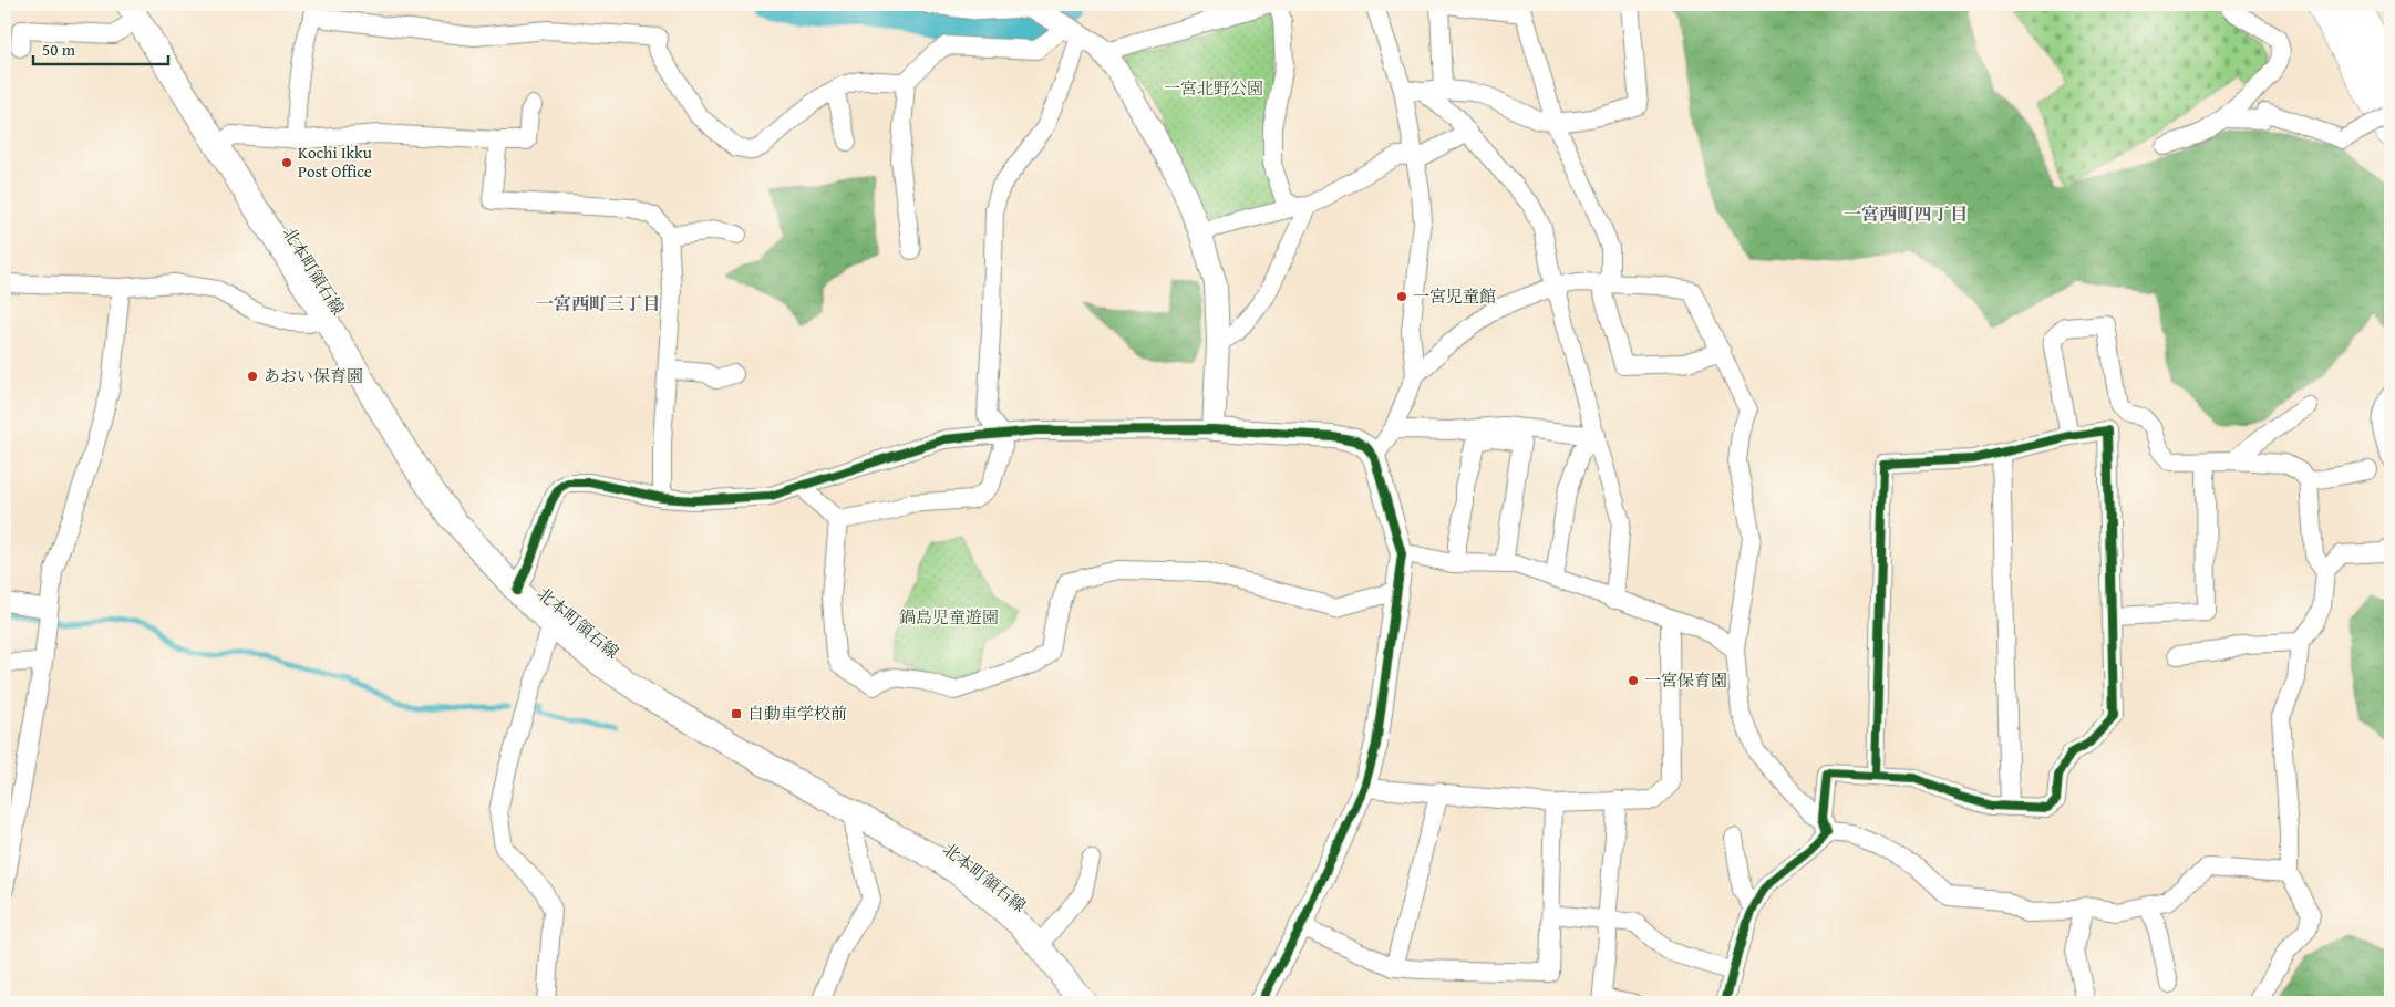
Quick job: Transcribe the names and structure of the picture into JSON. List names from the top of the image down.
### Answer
{
  "streets": {
    "main road": ["北本町領石線"]
  },
  "districts": ["一宮西町四丁目", "一宮西町三丁目"],
  "parks": ["一宮北野公園", "鍋島児童遊園"],
  "places": {
    "other": [
      "Kochi Ikku Post Office",
      "一宮児童館",
      "あおい保育園",
      "一宮保育園"
    ],
    "transit": ["自動車学校前"]
  },
  "scale_bar": "50 m"
}
